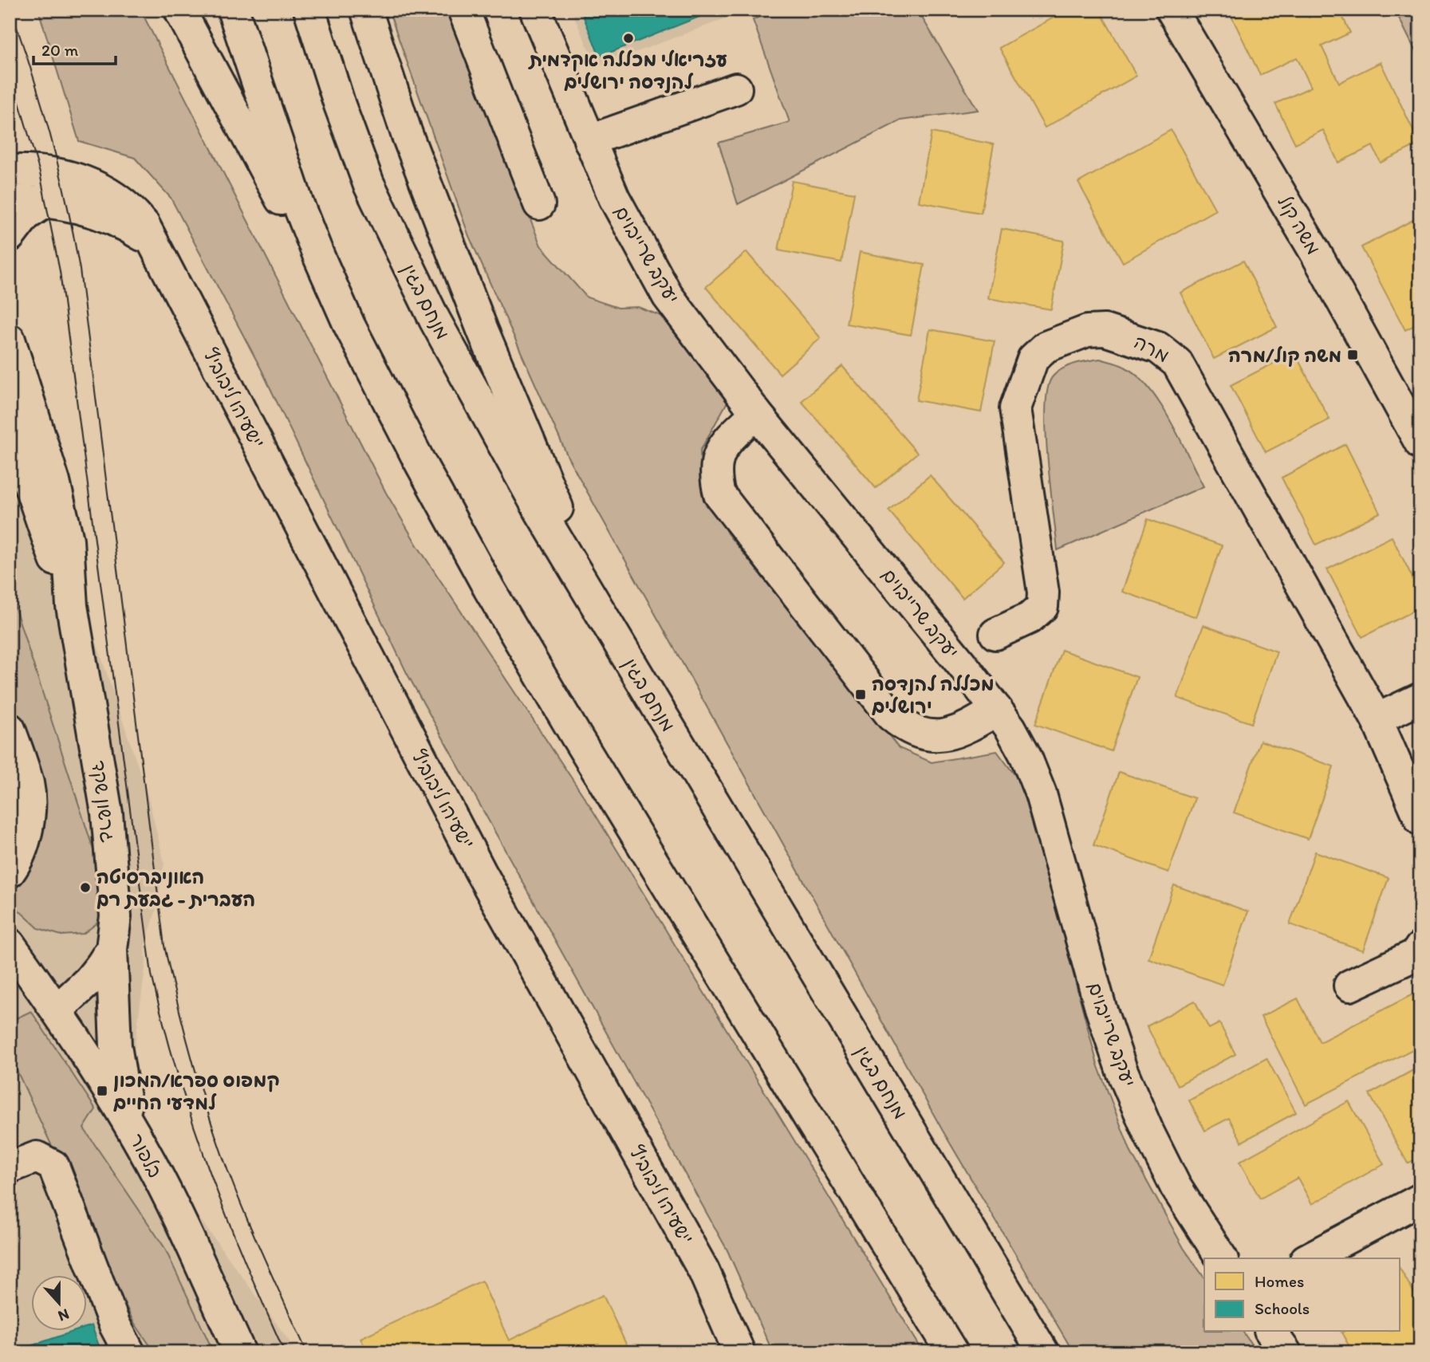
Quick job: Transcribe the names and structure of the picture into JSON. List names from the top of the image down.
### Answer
{
  "streets": {
    "main road": [
      "משה קול",
      "יעקב שרייבוים",
      "מנחם בגין",
      "מרה",
      "ישעיהו ליבוביץ'",
      "גרשון שקד",
      "בלפור"
    ]
  },
  "crossings": [
    ["גרשון שקד", "בלפור"]
  ],
  "places": {
    "other": ["עזריאלי מכללה אקדמית להנדסה ירושלים", "האוניברסיטה העברית - גבעת רם"],
    "transit": ["משה קול/מרה", "מכללה להנדסה ירושלים", "קמפוס ספרא/המכון למדעי החיים"]
  },
  "legend": ["Homes", "Schools"],
  "scale_bar": "20 m",
  "north": "bottom"
}
